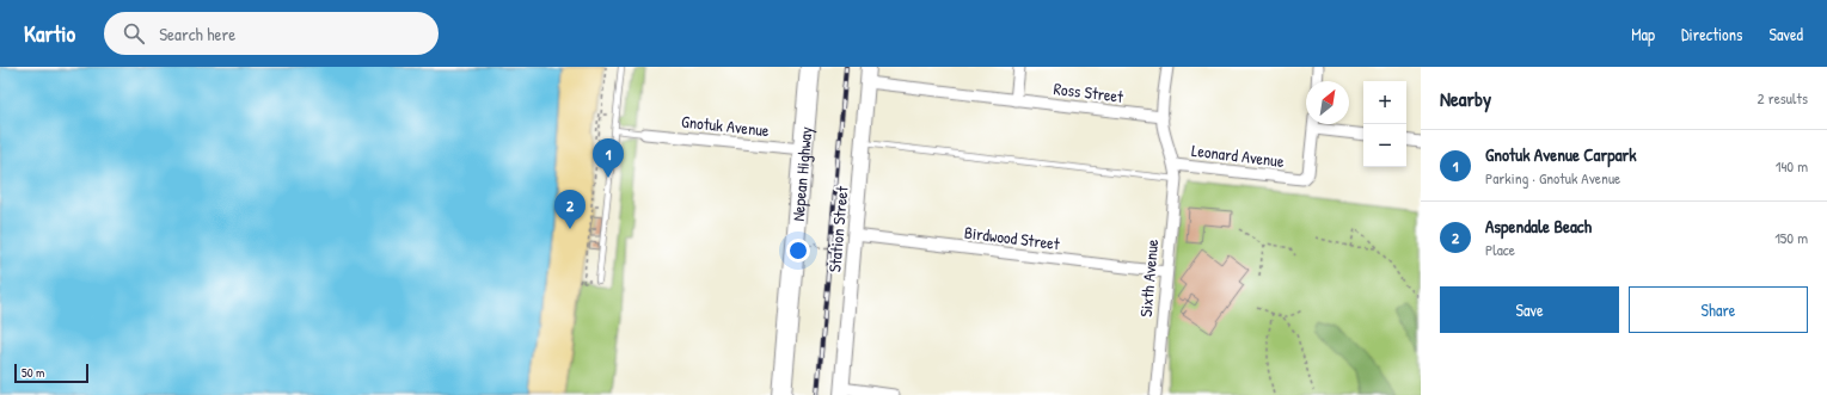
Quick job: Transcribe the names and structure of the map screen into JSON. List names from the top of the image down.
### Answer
{
  "streets": {
    "highway": ["Nepean Highway"],
    "street": [
      "Ross Street",
      "Gnotuk Avenue",
      "Leonard Avenue",
      "Station Street",
      "Birdwood Street",
      "Sixth Avenue"
    ]
  },
  "crossings": [
    ["Ross Street", "Station Street"],
    ["Ross Street", "Sixth Avenue"],
    ["Gnotuk Avenue", "Nepean Highway"],
    ["Leonard Avenue", "Sixth Avenue"],
    ["Station Street", "Birdwood Street"],
    ["Birdwood Street", "Sixth Avenue"]
  ],
  "scale_bar": "50 m",
  "north": "top right",
  "page": {
    "header": "Kartio",
    "search": "Search here",
    "nav": ["Map", "Directions", "Saved"],
    "heading": ["Nearby", "2 results"],
    "map_buttons": ["+", "−"],
    "list": [
      {
        "mark": "1",
        "name": "Gnotuk Avenue Carpark",
        "note": "Parking · Gnotuk Avenue",
        "value": "140 m"
      },
      {
        "mark": "2",
        "name": "Aspendale Beach",
        "note": "Place",
        "value": "150 m"
      }
    ],
    "pins": ["1", "2"],
    "buttons": ["Save", "Share"],
    "scale": "50 m"
  }
}
